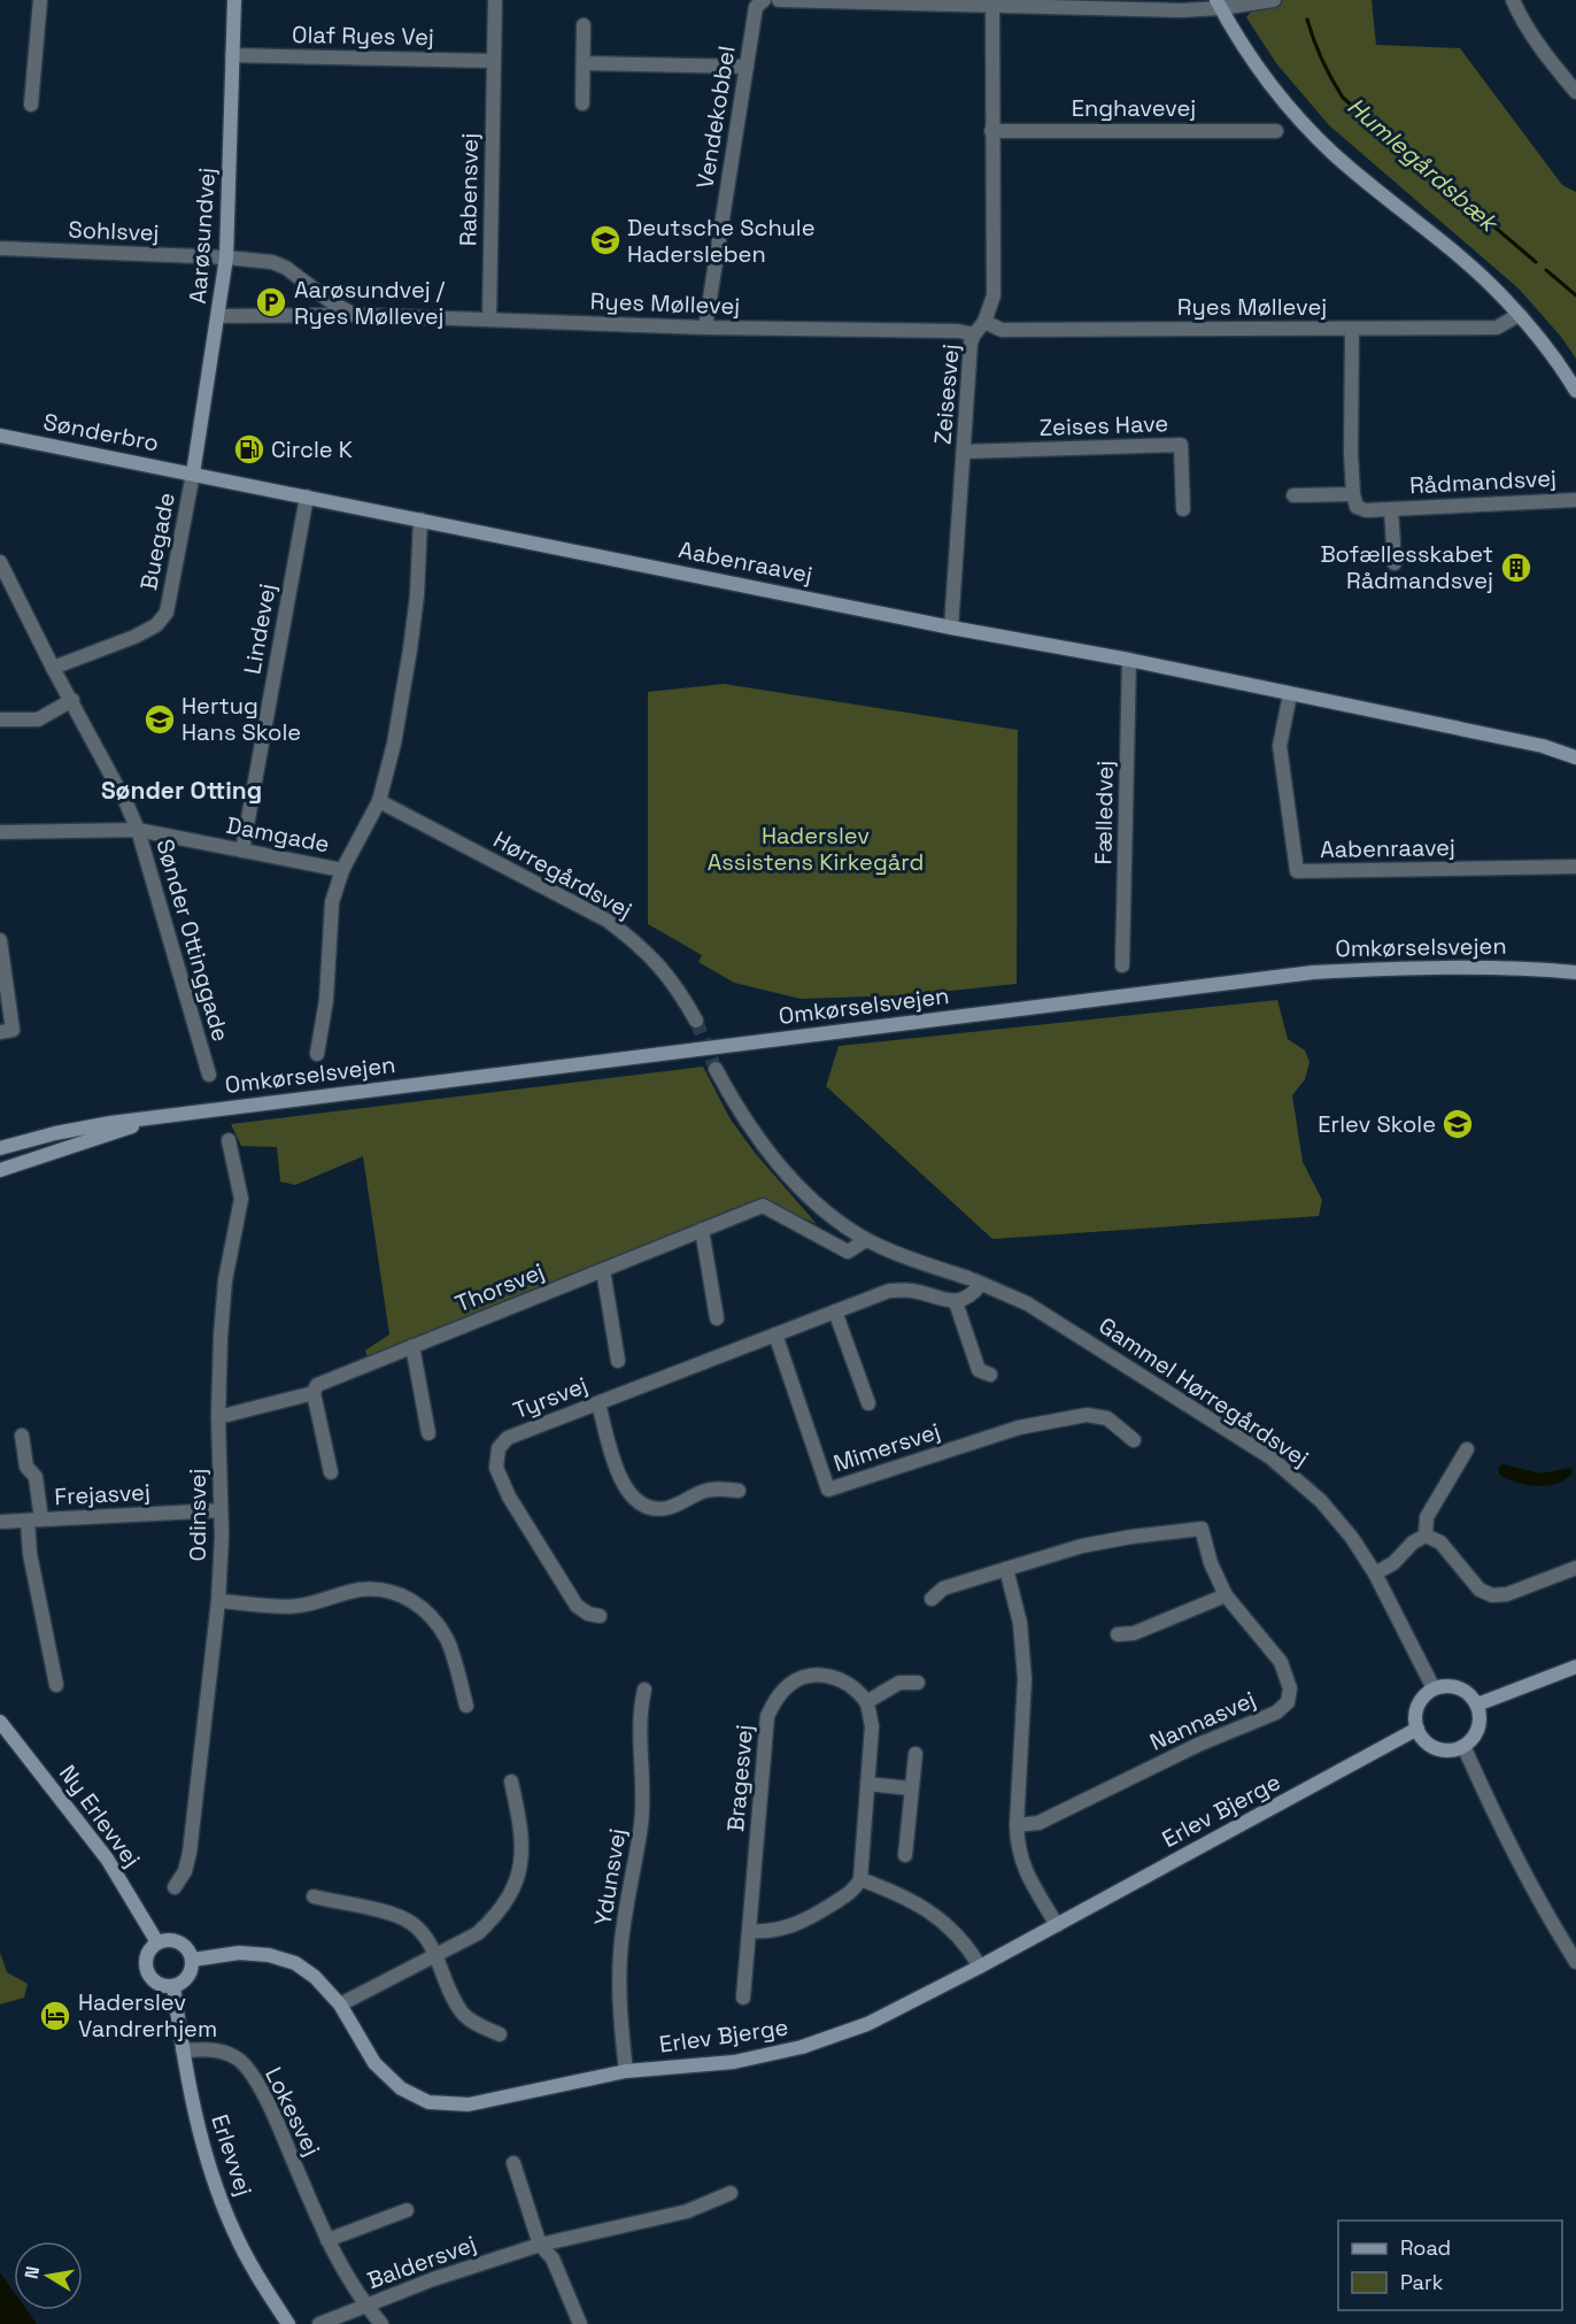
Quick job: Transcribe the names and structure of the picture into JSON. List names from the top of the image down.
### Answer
{
  "streets": {
    "street": [
      "Olaf Ryes Vej",
      "Enghavevej",
      "Vendekobbel",
      "Rabensvej",
      "Sohlsvej",
      "Aarøsundvej",
      "Ryes Møllevej",
      "Zeisesvej",
      "Zeises Have",
      "Sønderbro",
      "Rådmandsvej",
      "Buegade",
      "Aabenraavej",
      "Lindevej",
      "Fælledvej",
      "Damgade",
      "Hørregårdsvej",
      "Sønder Ottinggade",
      "Omkørselsvejen",
      "Thorsvej",
      "Gammel Hørregårdsvej",
      "Tyrsvej",
      "Mimersvej",
      "Frejasvej",
      "Odinsvej",
      "Nannasvej",
      "Bragesvej",
      "Erlev Bjerge",
      "Ny Erlevvej",
      "Ydunsvej",
      "Lokesvej",
      "Erlevvej",
      "Baldersvej"
    ]
  },
  "crossings": [
    ["Olaf Ryes Vej", "Rabensvej"],
    ["Olaf Ryes Vej", "Aarøsundvej"],
    ["Enghavevej", "Zeisesvej"],
    ["Vendekobbel", "Ryes Møllevej"],
    ["Rabensvej", "Ryes Møllevej"],
    ["Sohlsvej", "Aarøsundvej"],
    ["Sohlsvej", "Ryes Møllevej"],
    ["Aarøsundvej", "Ryes Møllevej"],
    ["Aarøsundvej", "Sønderbro"],
    ["Aarøsundvej", "Buegade"],
    ["Aarøsundvej", "Aabenraavej"],
    ["Ryes Møllevej", "Zeisesvej"],
    ["Zeisesvej", "Zeises Have"],
    ["Zeisesvej", "Aabenraavej"],
    ["Sønderbro", "Buegade"],
    ["Sønderbro", "Aabenraavej"],
    ["Buegade", "Aabenraavej"],
    ["Buegade", "Sønder Ottinggade"],
    ["Aabenraavej", "Lindevej"],
    ["Aabenraavej", "Fælledvej"],
    ["Lindevej", "Damgade"],
    ["Damgade", "Sønder Ottinggade"],
    ["Thorsvej", "Odinsvej"],
    ["Gammel Hørregårdsvej", "Erlev Bjerge"],
    ["Tyrsvej", "Mimersvej"],
    ["Frejasvej", "Odinsvej"],
    ["Erlev Bjerge", "Ny Erlevvej"],
    ["Erlev Bjerge", "Ydunsvej"],
    ["Erlev Bjerge", "Erlevvej"],
    ["Ny Erlevvej", "Erlevvej"],
    ["Lokesvej", "Erlevvej"],
    ["Lokesvej", "Baldersvej"]
  ],
  "districts": ["Sønder Otting"],
  "water": ["Humlegårdsbæk"],
  "parks": ["Haderslev Assistens Kirkegård"],
  "places": {
    "school or university": ["Deutsche Schule Hadersleben", "Hertug Hans Skole", "Erlev Skole"],
    "parking": ["Aarøsundvej / Ryes Møllevej"],
    "fuel station": ["Circle K"],
    "building": ["Bofællesskabet Rådmandsvej"],
    "hotel": ["Haderslev Vandrerhjem"]
  },
  "legend": ["Road", "Park"],
  "north": "left"
}
